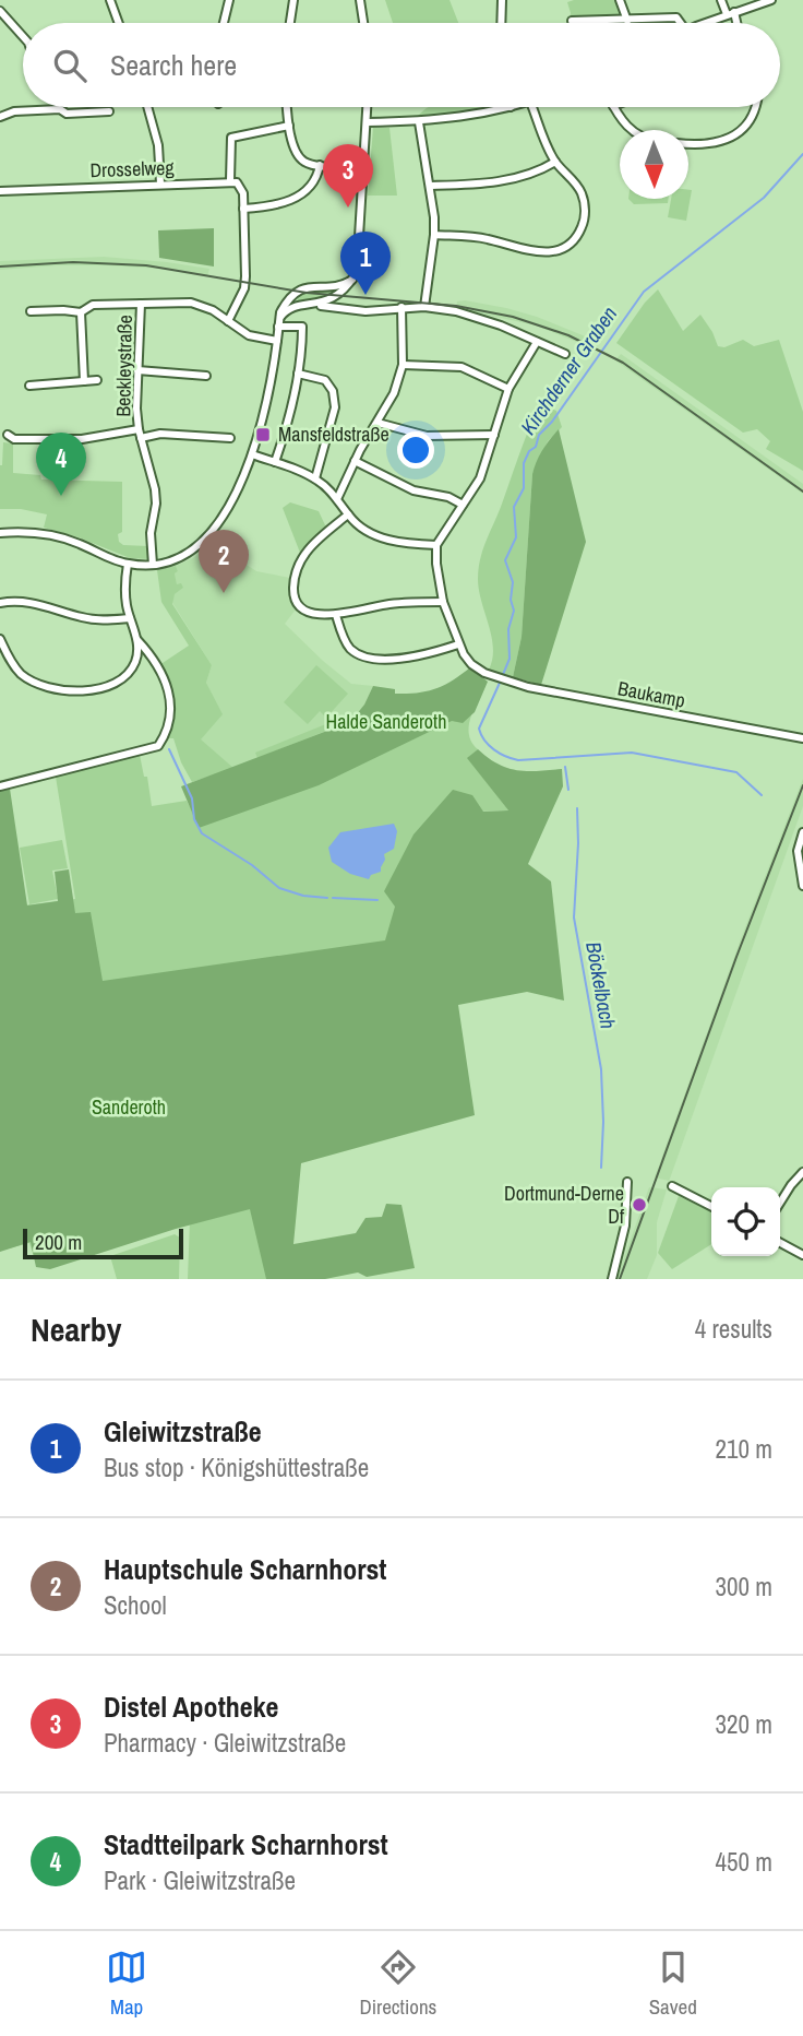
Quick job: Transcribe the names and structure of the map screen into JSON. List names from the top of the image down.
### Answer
{
  "streets": {
    "street": ["Drosselweg", "Beckleystraße", "Baukamp"]
  },
  "water": ["Kirchderner Graben", "Böckelbach"],
  "parks": ["Halde Sanderoth", "Sanderoth"],
  "places": {
    "transit": ["Mansfeldstraße"],
    "other": ["Dortmund-Derne Df"]
  },
  "scale_bar": "200 m",
  "north": "bottom",
  "page": {
    "search": "Search here",
    "pins": [
      "3",
      "1",
      "4",
      "2"
    ],
    "scale": "200 m",
    "heading": ["Nearby", "4 results"],
    "list": [
      {
        "mark": "1",
        "name": "Gleiwitzstraße",
        "note": "Bus stop · Königshüttestraße",
        "value": "210 m"
      },
      {
        "mark": "2",
        "name": "Hauptschule Scharnhorst",
        "note": "School",
        "value": "300 m"
      },
      {
        "mark": "3",
        "name": "Distel Apotheke",
        "note": "Pharmacy · Gleiwitzstraße",
        "value": "320 m"
      },
      {
        "mark": "4",
        "name": "Stadtteilpark Scharnhorst",
        "note": "Park · Gleiwitzstraße",
        "value": "450 m"
      }
    ],
    "nav": ["Map", "Directions", "Saved"]
  }
}
